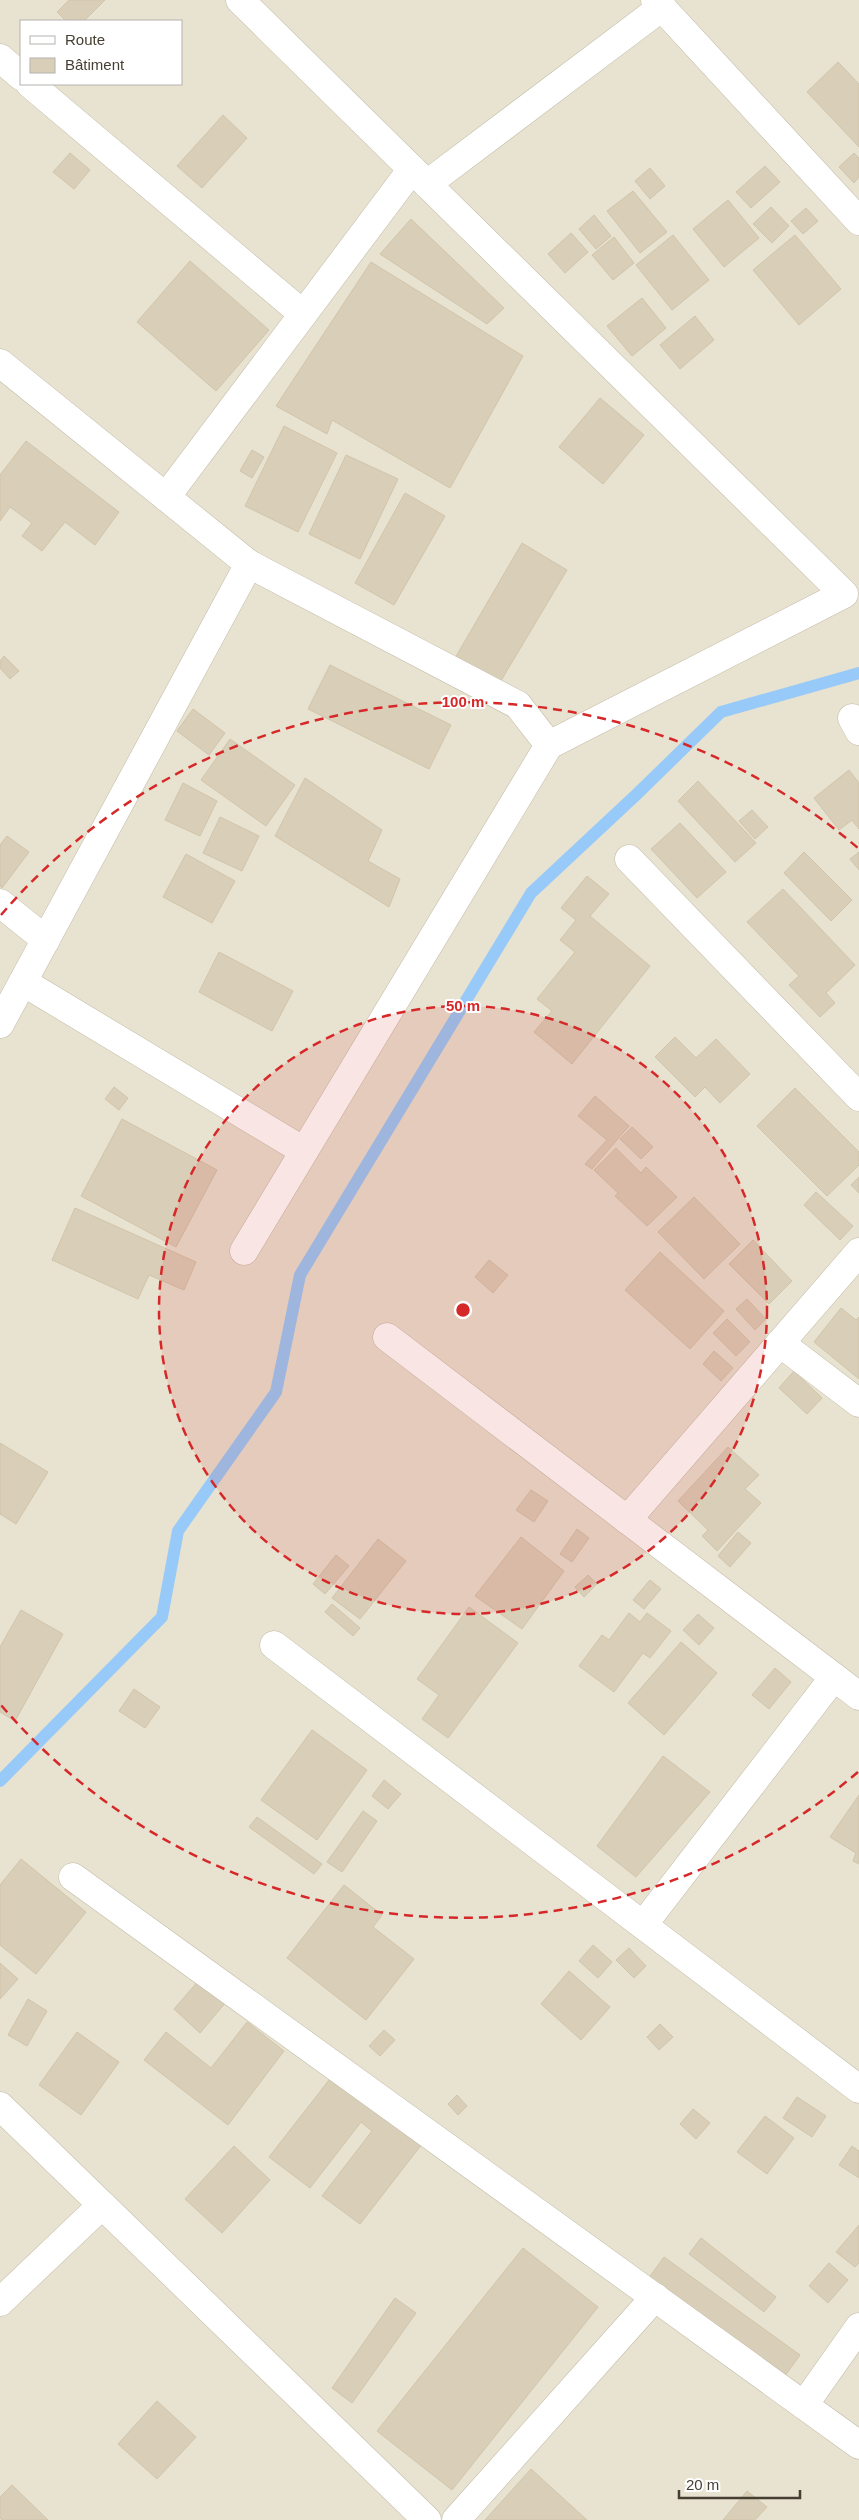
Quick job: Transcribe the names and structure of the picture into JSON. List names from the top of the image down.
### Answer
{
  "legend": ["Route", "Bâtiment"],
  "scale_bar": "20 m",
  "rings": ["100 m", "50 m"]
}
